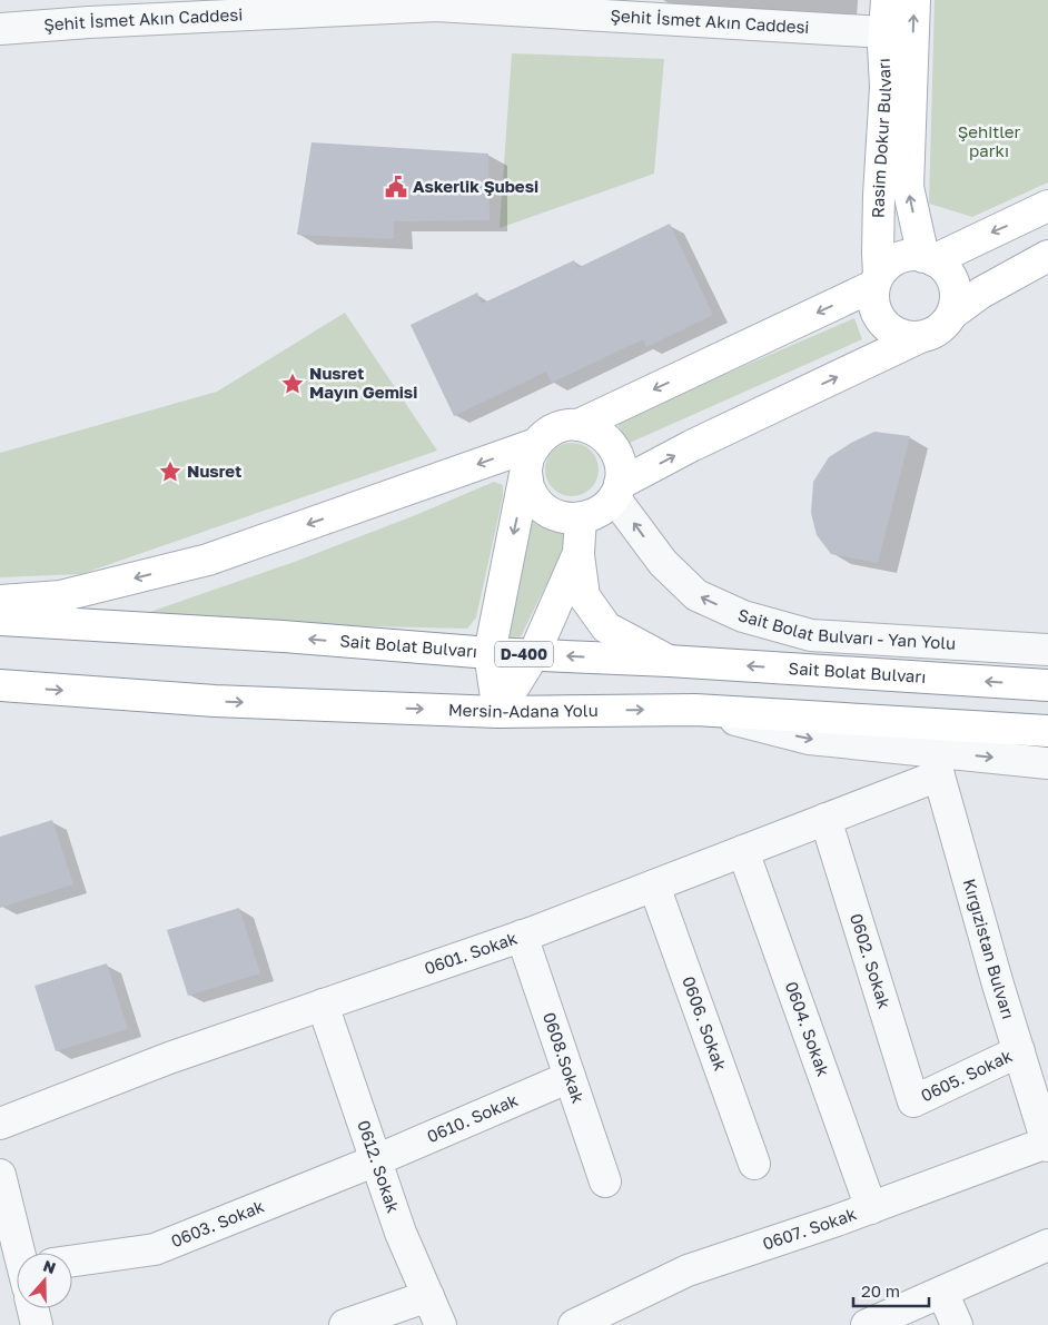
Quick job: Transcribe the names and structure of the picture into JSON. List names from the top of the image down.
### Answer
{
  "streets": {
    "main road": [
      "Rasim Dokur Bulvarı",
      "Sait Bolat Bulvarı",
      "D-400",
      "Mersin-Adana Yolu"
    ],
    "street": [
      "Şehit İsmet Akın Caddesi",
      "Sait Bolat Bulvarı - Yan Yolu",
      "Kırgızistan Bulvarı",
      "0601. Sokak",
      "0602. Sokak",
      "0606. Sokak",
      "0604. Sokak",
      "0608.Sokak",
      "0605. Sokak",
      "0610. Sokak",
      "0612. Sokak",
      "0603. Sokak",
      "0607. Sokak"
    ]
  },
  "crossings": [
    ["Şehit İsmet Akın Caddesi", "Rasim Dokur Bulvarı"],
    ["Kırgızistan Bulvarı", "0601. Sokak"],
    ["Kırgızistan Bulvarı", "0605. Sokak"],
    ["Kırgızistan Bulvarı", "0607. Sokak"],
    ["0601. Sokak", "0602. Sokak"],
    ["0601. Sokak", "0606. Sokak"],
    ["0601. Sokak", "0604. Sokak"],
    ["0601. Sokak", "0608.Sokak"],
    ["0601. Sokak", "0612. Sokak"],
    ["0602. Sokak", "0605. Sokak"],
    ["0604. Sokak", "0607. Sokak"],
    ["0608.Sokak", "0610. Sokak"],
    ["0610. Sokak", "0612. Sokak"],
    ["0610. Sokak", "0603. Sokak"],
    ["0612. Sokak", "0603. Sokak"]
  ],
  "parks": ["Şehitler parkı"],
  "places": {
    "public building": ["Askerlik Şubesi"],
    "place": ["Nusret Mayın Gemisi", "Nusret"]
  },
  "scale_bar": "20 m",
  "north": "top"
}
